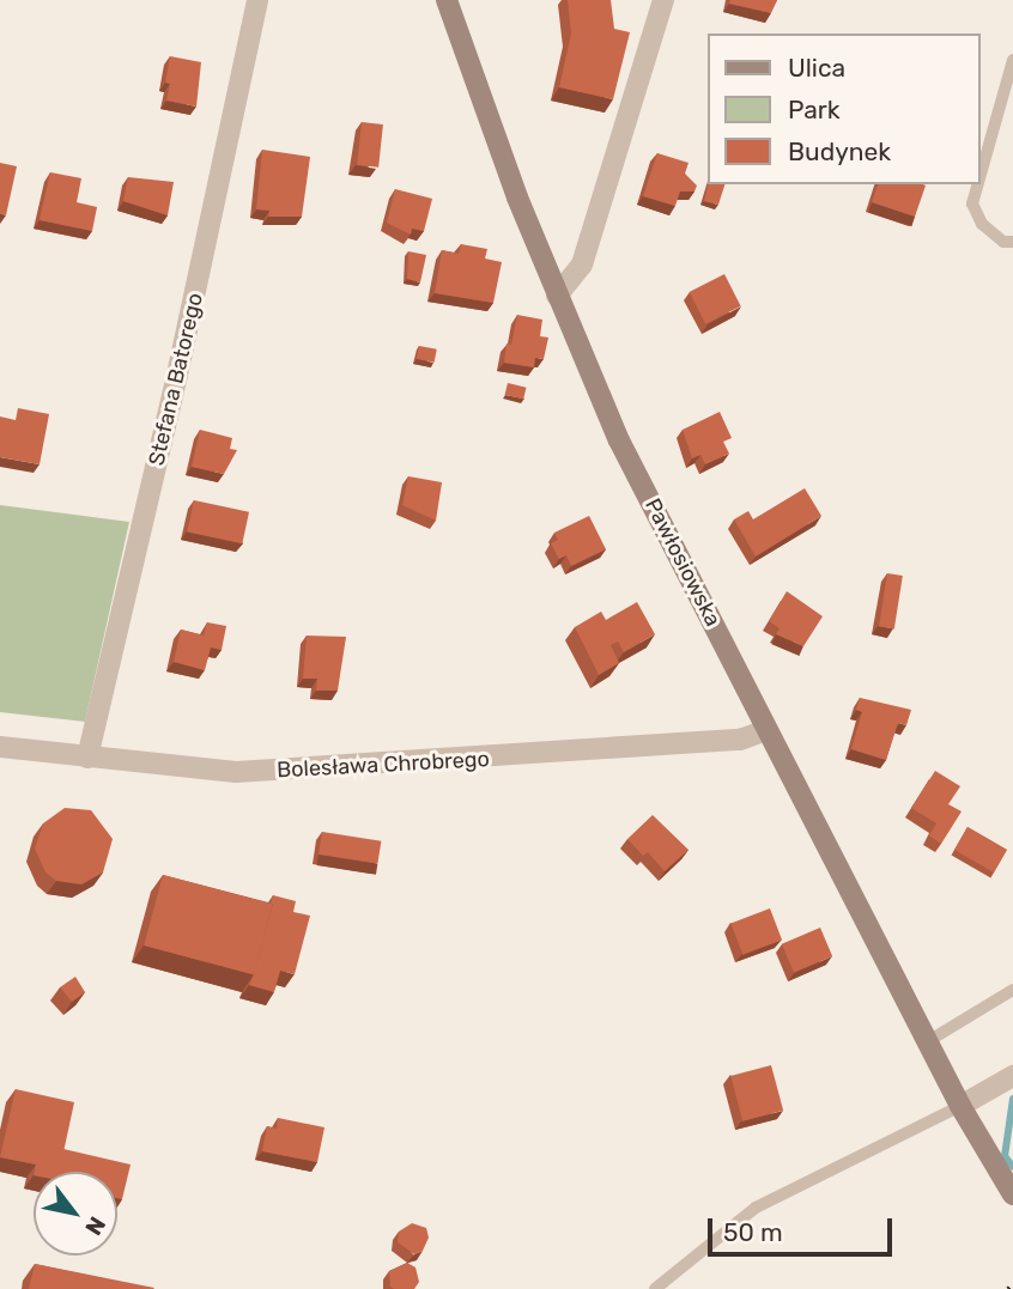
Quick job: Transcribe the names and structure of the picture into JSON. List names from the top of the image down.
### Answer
{
  "streets": {
    "street": ["Stefana Batorego", "Pawłosiowska", "Bolesława Chrobrego"]
  },
  "crossings": [
    ["Stefana Batorego", "Bolesława Chrobrego"],
    ["Pawłosiowska", "Bolesława Chrobrego"]
  ],
  "legend": ["Ulica", "Park", "Budynek"],
  "scale_bar": "50 m",
  "north": "bottom right"
}
